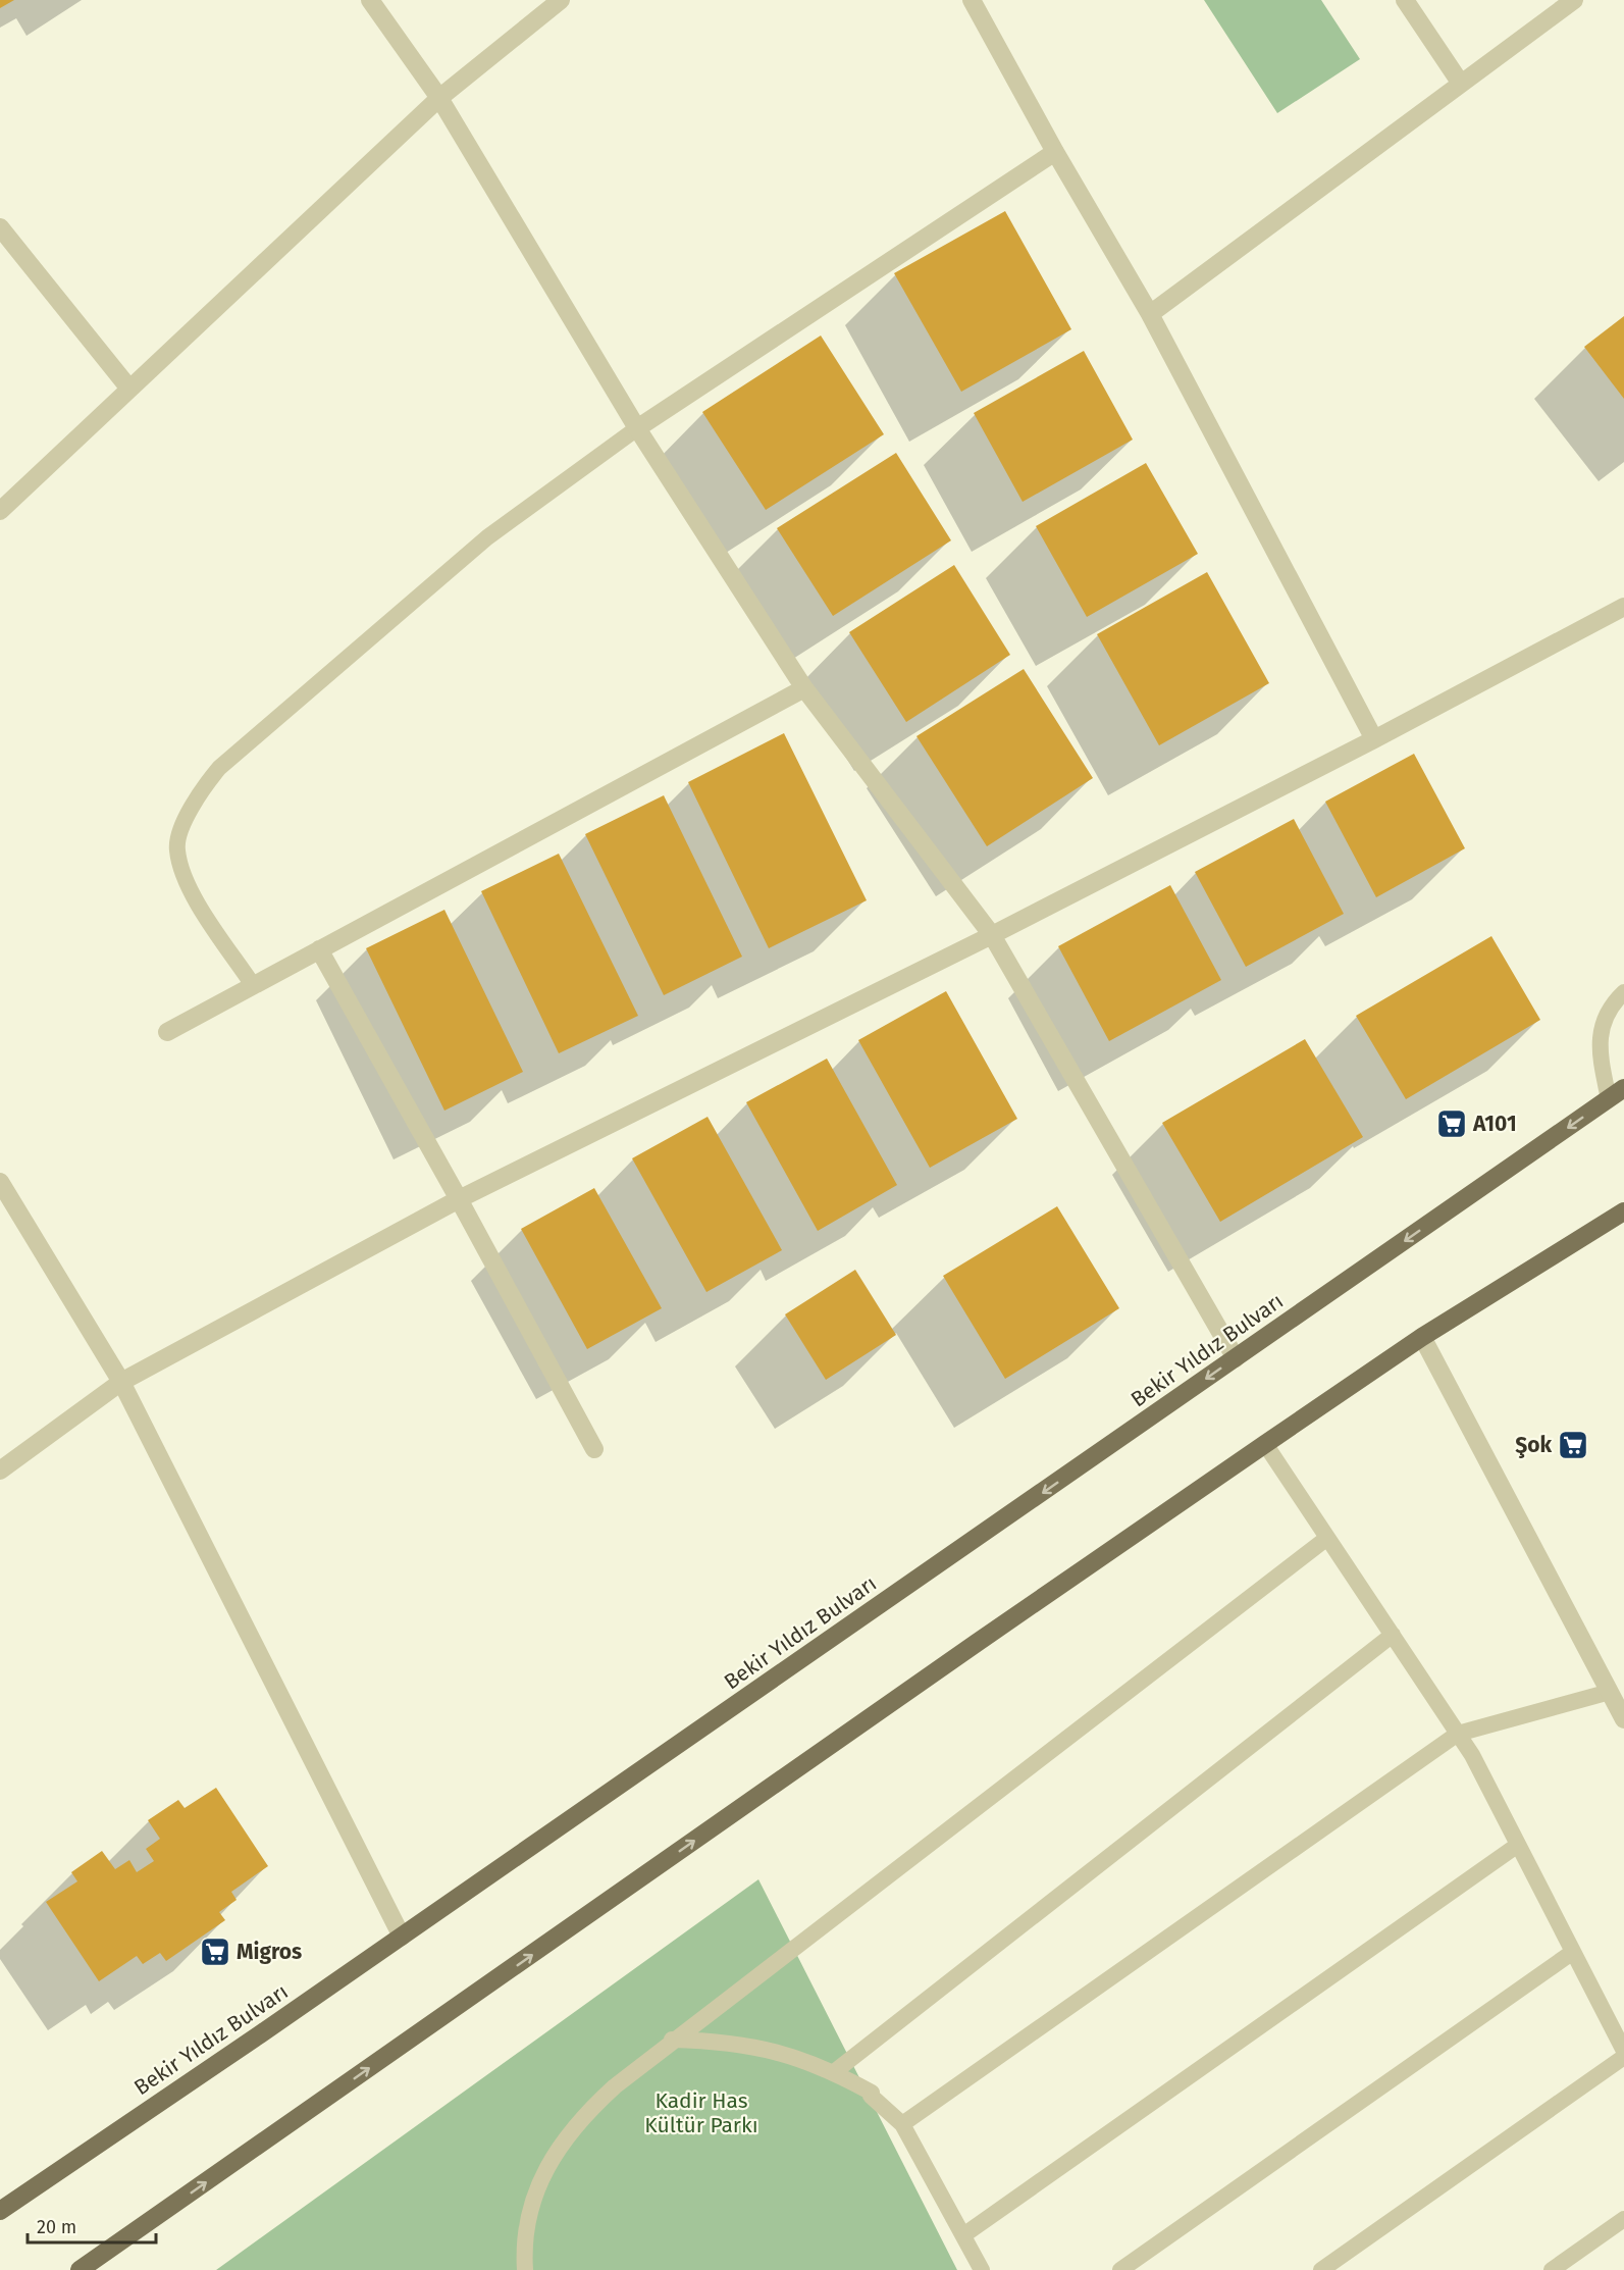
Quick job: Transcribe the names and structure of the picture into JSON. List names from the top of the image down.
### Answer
{
  "streets": {
    "main road": ["Bekir Yıldız Bulvarı"]
  },
  "parks": ["Kadir Has Kültür Parkı"],
  "places": {
    "supermarket": ["A101", "Şok", "Migros"]
  },
  "scale_bar": "20 m"
}
